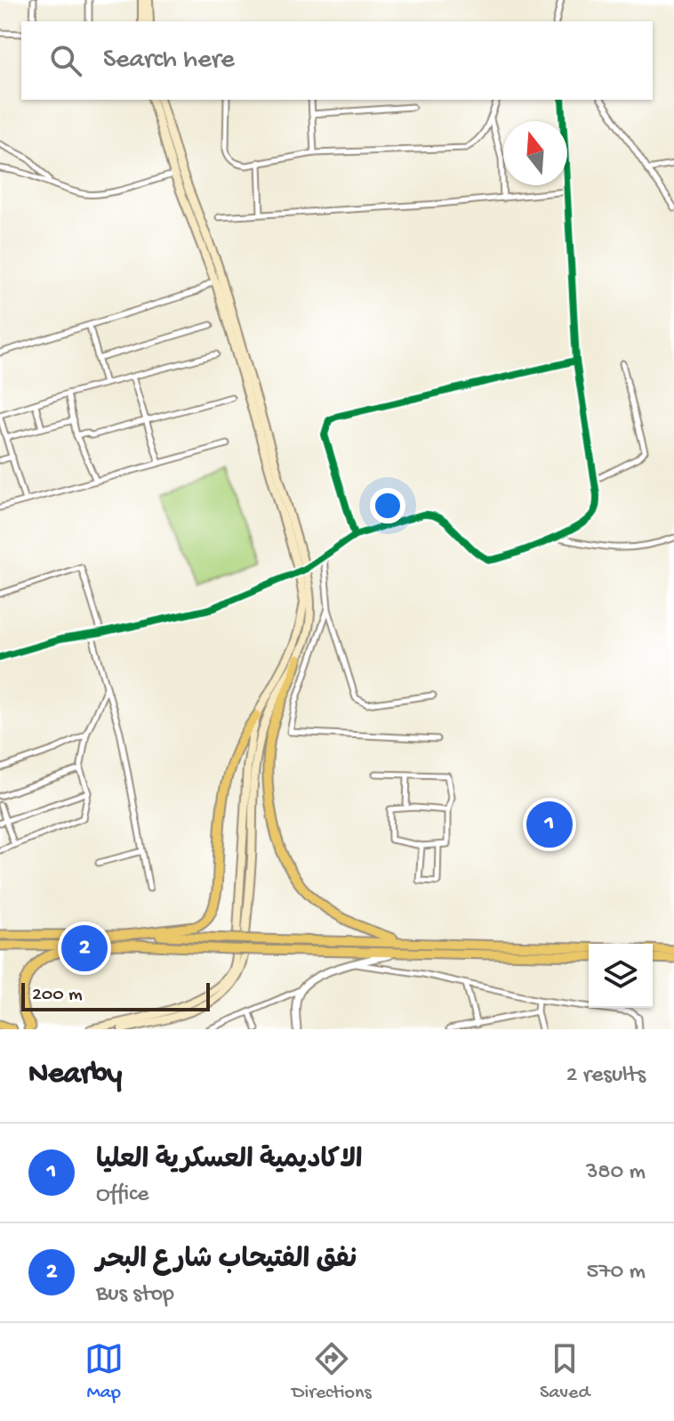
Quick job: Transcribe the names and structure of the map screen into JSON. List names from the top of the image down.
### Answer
{
  "scale_bar": "200 m",
  "north": "top",
  "page": {
    "search": "Search here",
    "pins": ["1", "2"],
    "scale": "200 m",
    "heading": ["Nearby", "2 results"],
    "list": [
      {
        "mark": "1",
        "name": "الاكاديمية العسكرية العليا",
        "note": "Office",
        "value": "380 m"
      },
      {
        "mark": "2",
        "name": "نفق الفتيحاب شارع البحر",
        "note": "Bus stop",
        "value": "570 m"
      }
    ],
    "nav": ["Map", "Directions", "Saved"]
  }
}
